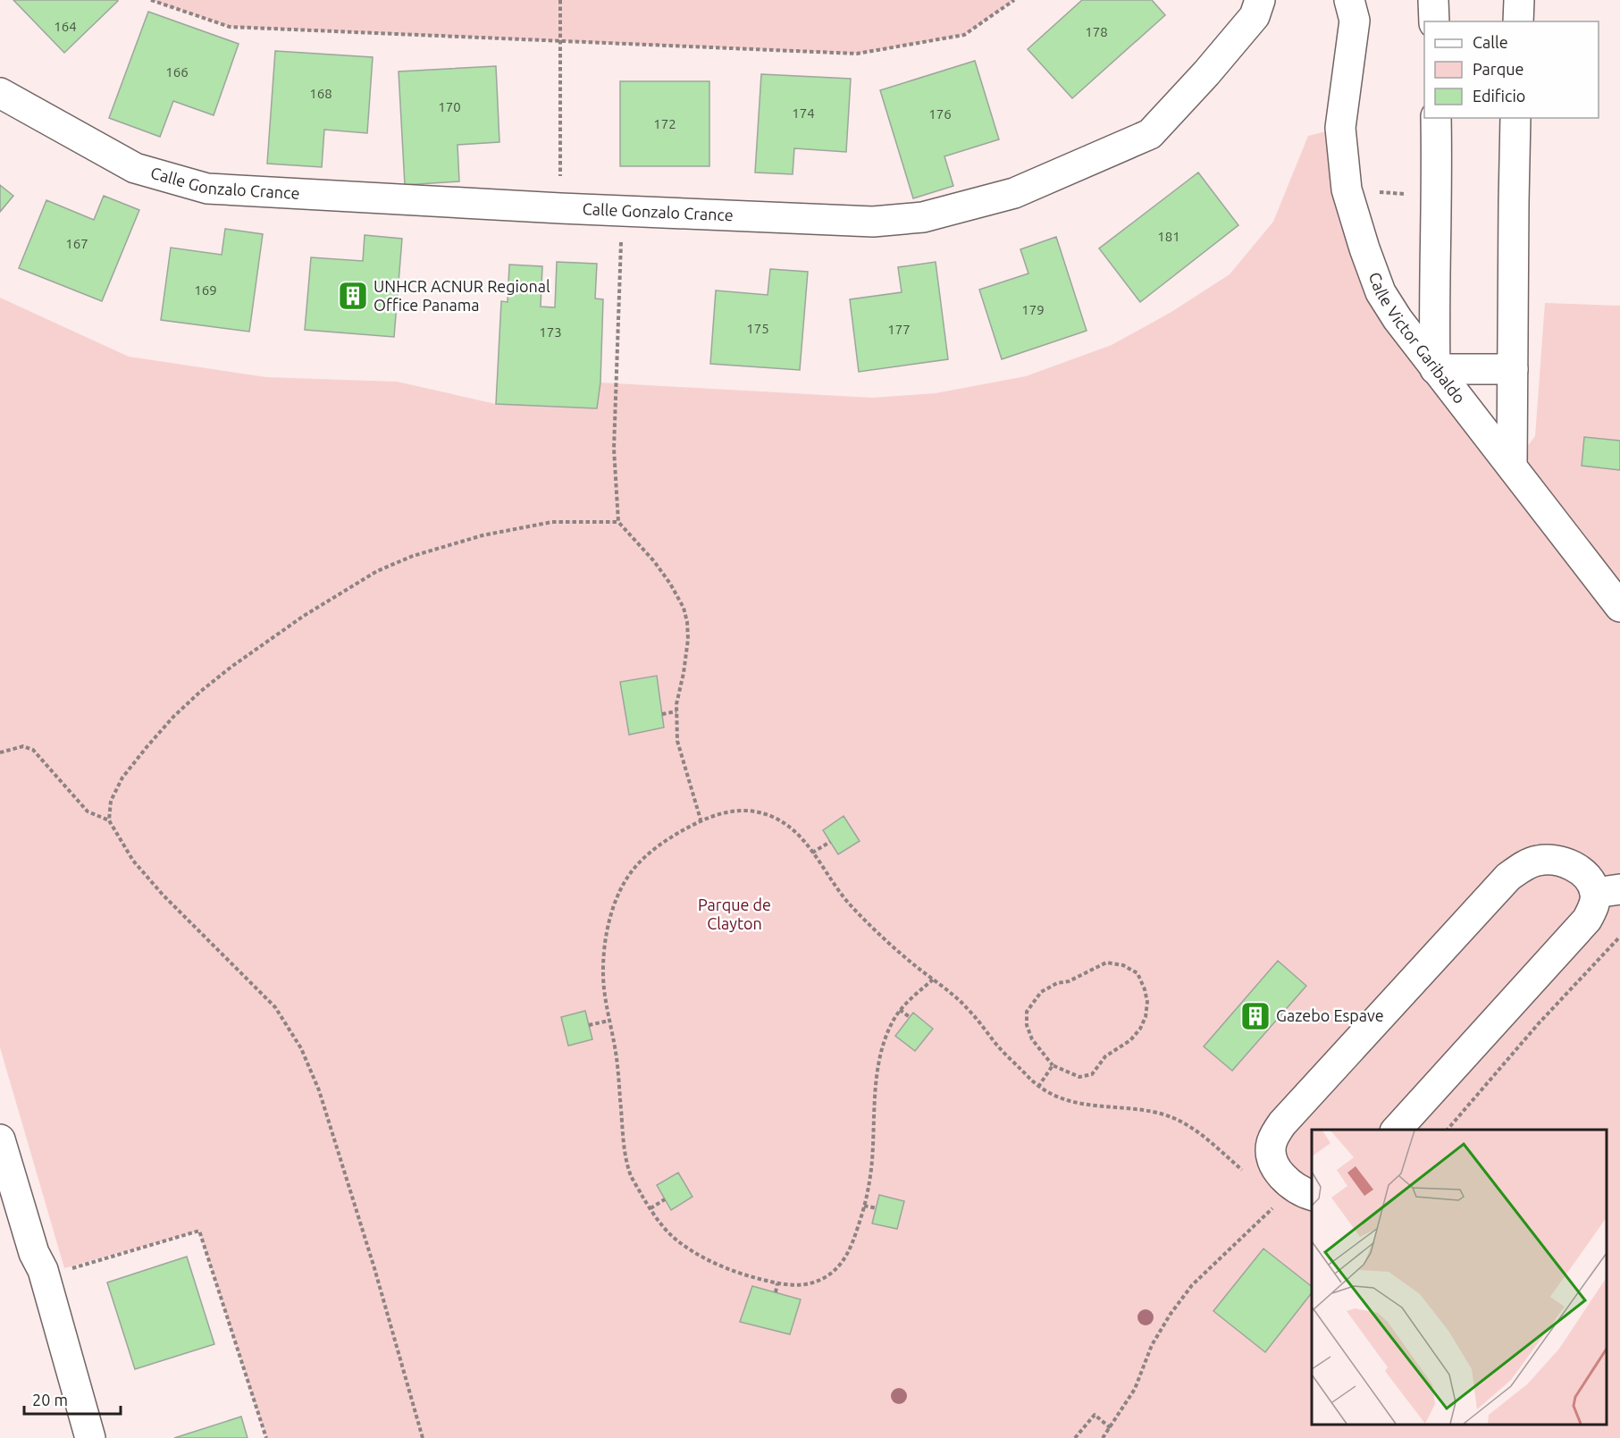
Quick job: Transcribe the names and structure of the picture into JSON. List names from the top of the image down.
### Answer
{
  "streets": {
    "street": ["Calle Gonzalo Crance", "Calle Victor Garibaldo"]
  },
  "parks": ["Parque de Clayton"],
  "places": {
    "building": ["UNHCR ACNUR Regional Office Panama", "Gazebo Espave"]
  },
  "house_numbers": [
    "164",
    "178",
    "166",
    "168",
    "170",
    "174",
    "176",
    "172",
    "181",
    "167",
    "169",
    "179",
    "175",
    "177",
    "173"
  ],
  "legend": ["Calle", "Parque", "Edificio"],
  "scale_bar": "20 m"
}
